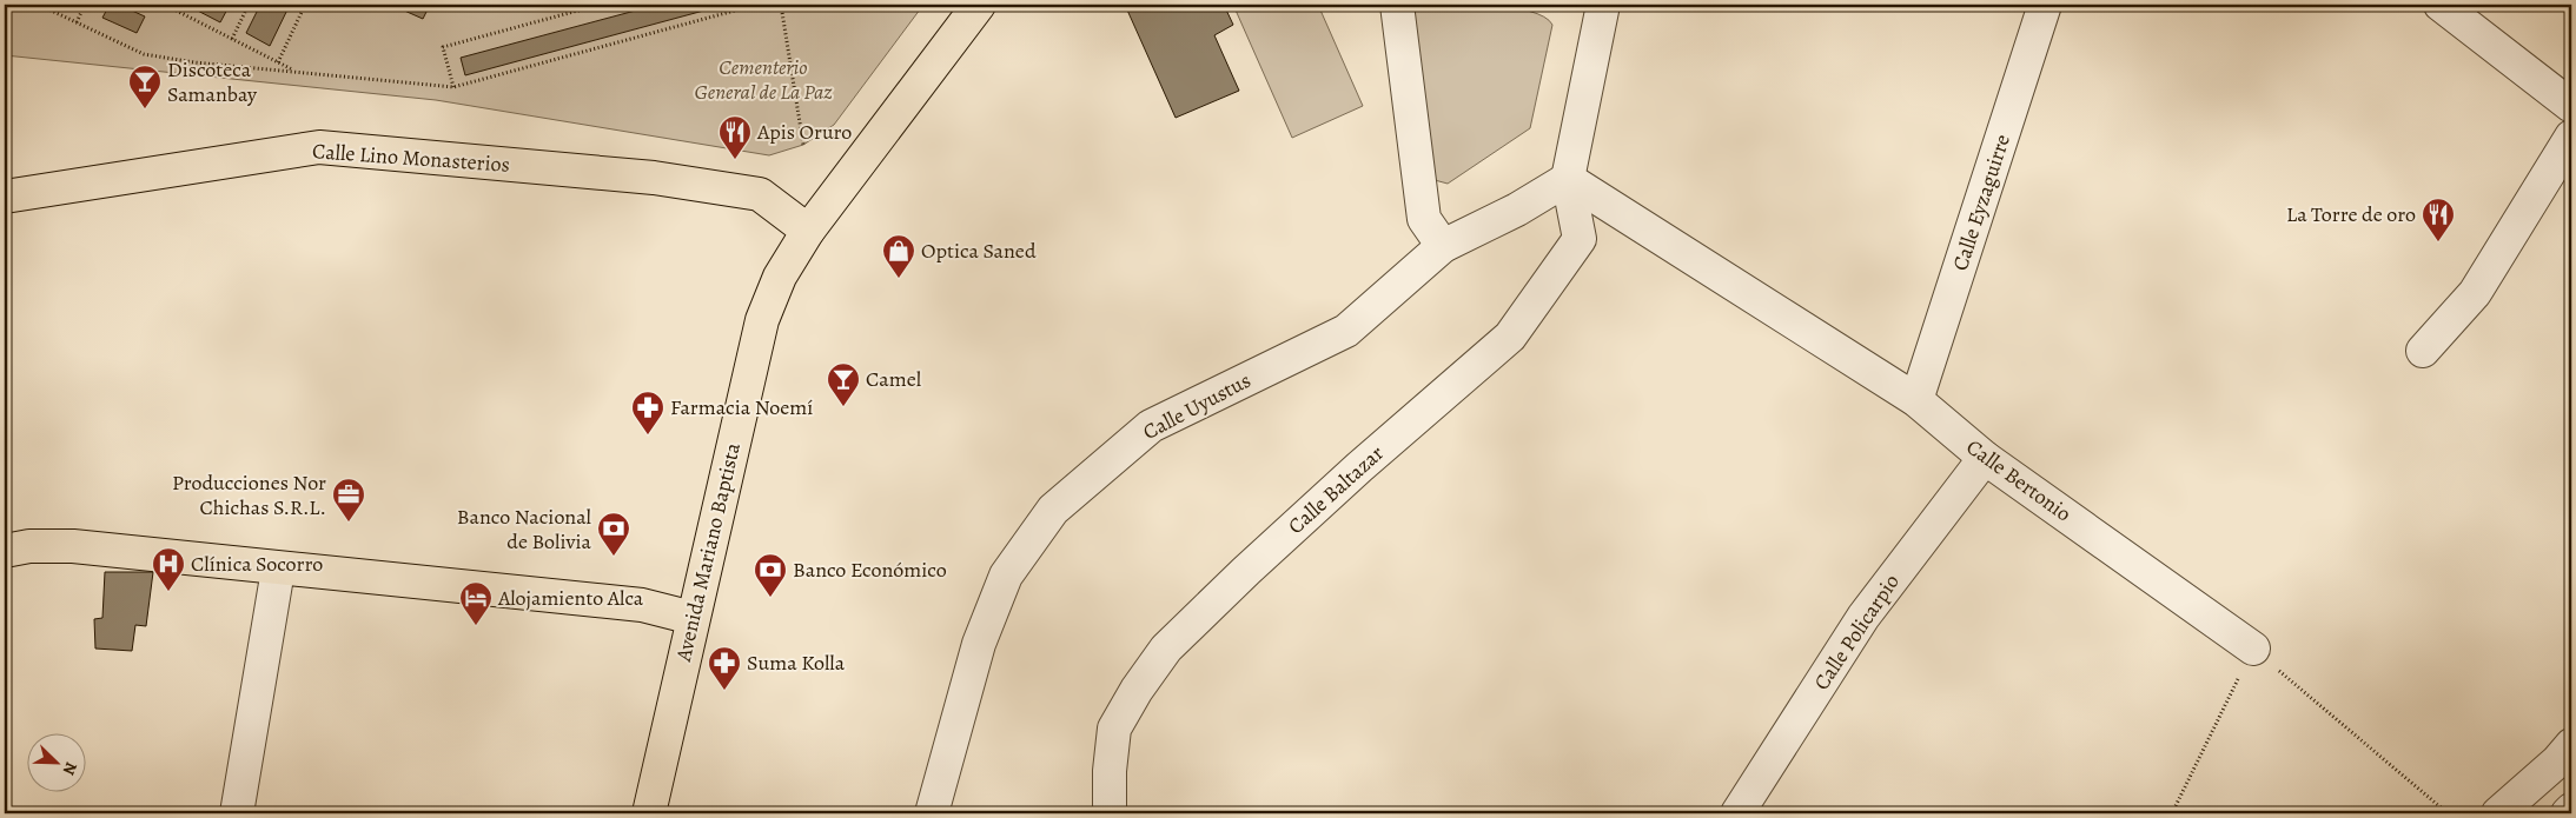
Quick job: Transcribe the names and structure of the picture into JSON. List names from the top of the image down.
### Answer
{
  "streets": {
    "main road": ["Calle Lino Monasterios", "Avenida Mariano Baptista"],
    "street": [
      "Calle Eyzaguirre",
      "Calle Uyustus",
      "Calle Bertonio",
      "Calle Baltazar",
      "Calle Policarpio"
    ]
  },
  "crossings": [
    ["Calle Lino Monasterios", "Avenida Mariano Baptista"],
    ["Calle Eyzaguirre", "Calle Bertonio"],
    ["Calle Uyustus", "Calle Bertonio"],
    ["Calle Uyustus", "Calle Baltazar"],
    ["Calle Bertonio", "Calle Baltazar"],
    ["Calle Bertonio", "Calle Policarpio"]
  ],
  "parks": ["Cementerio General de La Paz"],
  "places": {
    "bar": ["Discoteca Samanbay", "Camel"],
    "restaurant": ["Apis Oruro", "La Torre de oro"],
    "shop": ["Optica Saned"],
    "pharmacy": ["Farmacia Noemí", "Suma Kolla"],
    "office": ["Producciones Nor Chichas S.R.L."],
    "bank": ["Banco Nacional de Bolivia", "Banco Económico"],
    "hospital": ["Clínica Socorro"],
    "hotel": ["Alojamiento Alca"]
  },
  "north": "bottom right"
}
